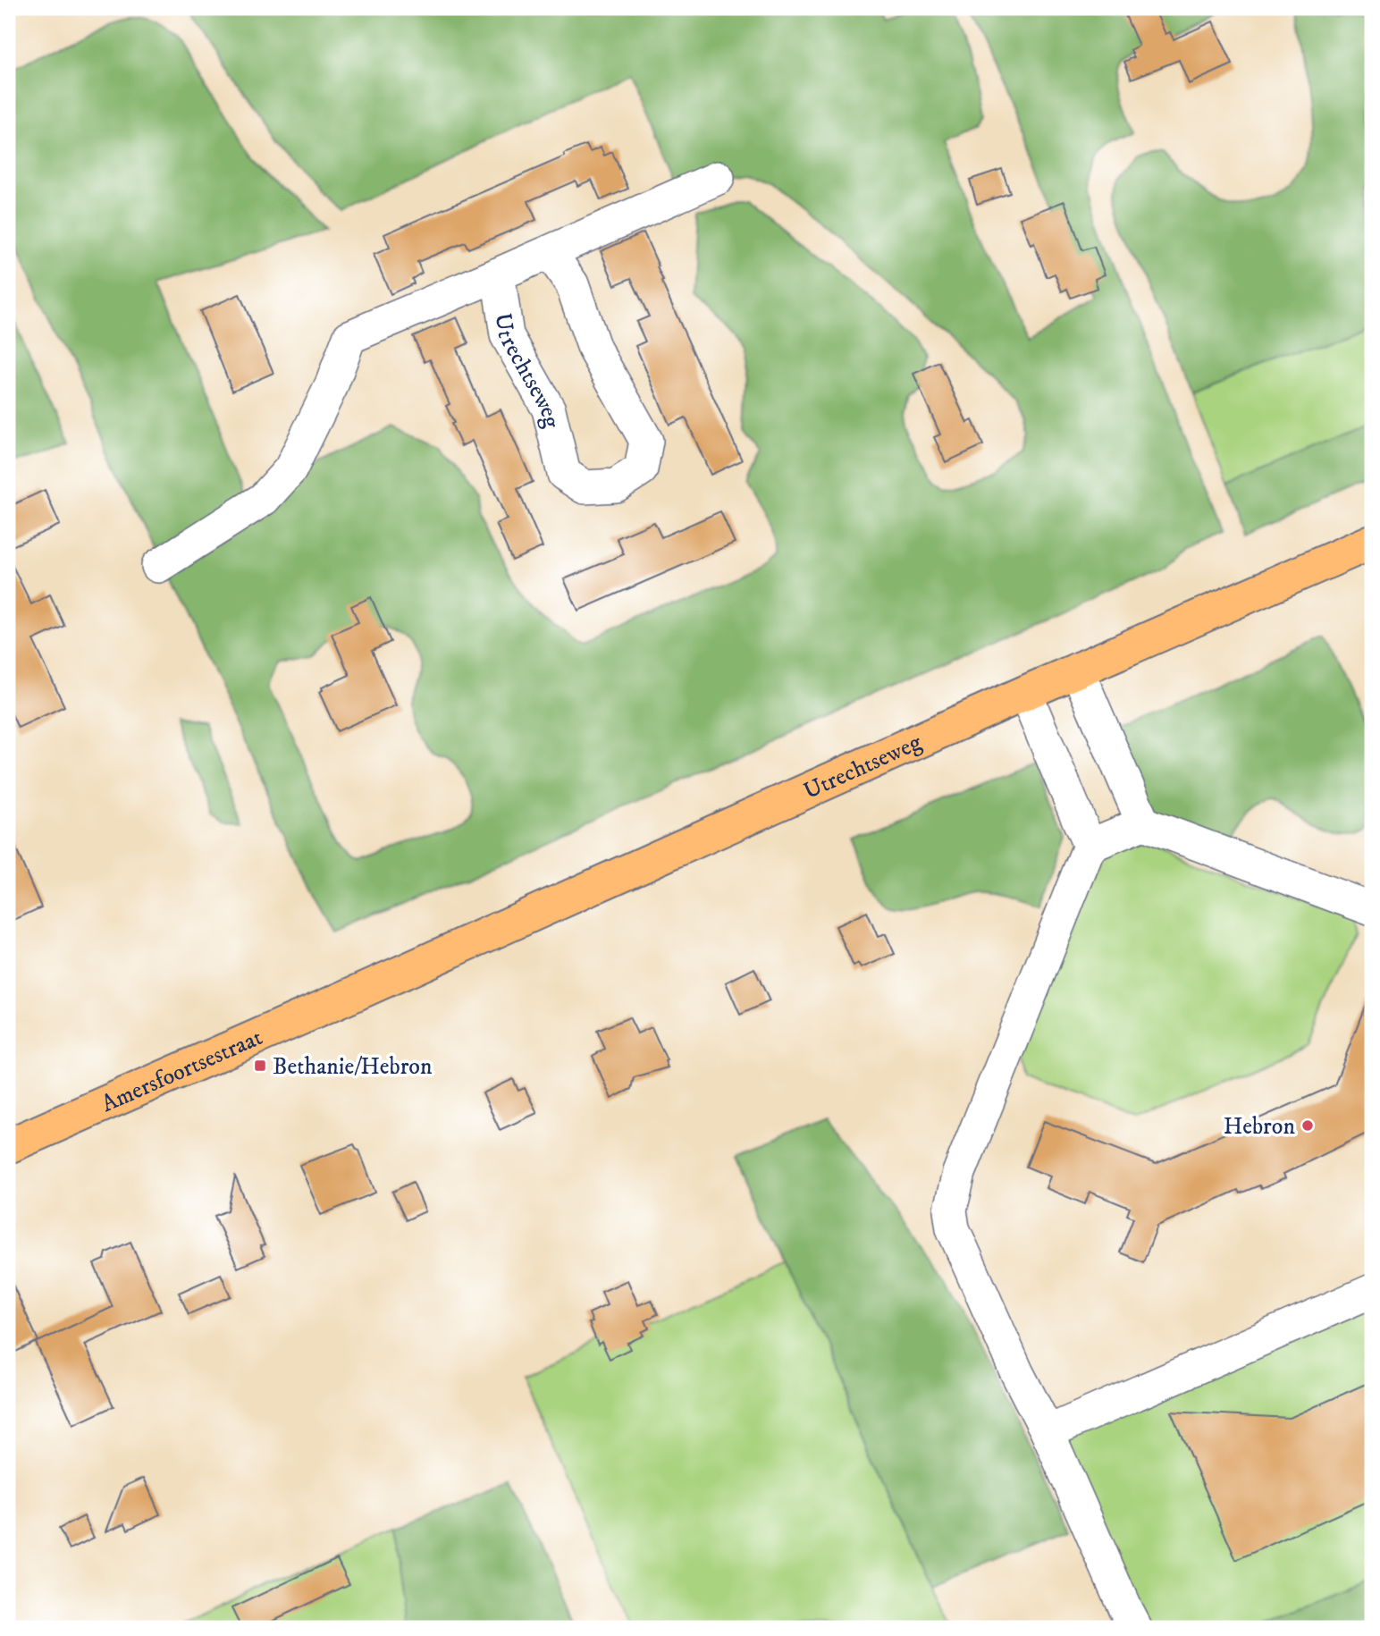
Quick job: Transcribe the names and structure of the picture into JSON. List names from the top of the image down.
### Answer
{
  "streets": {
    "main road": ["Utrechtseweg", "Amersfoortsestraat"]
  },
  "crossings": [
    ["Utrechtseweg", "Amersfoortsestraat"]
  ],
  "places": {
    "transit": ["Bethanie/Hebron"],
    "other": ["Hebron"]
  }
}
